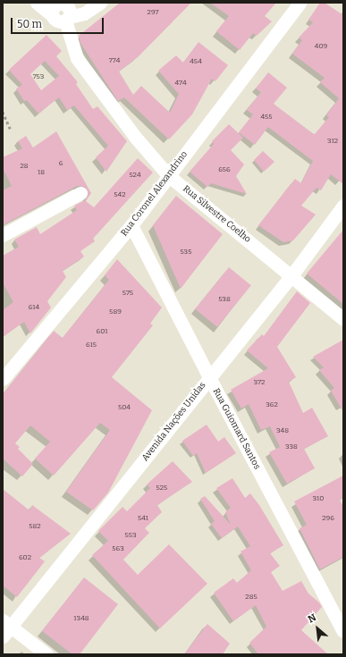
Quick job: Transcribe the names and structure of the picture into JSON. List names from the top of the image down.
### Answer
{
  "streets": {
    "street": [
      "Rua Coronel Alexandrino",
      "Rua Silvestre Coelho",
      "Avenida Nações Unidas",
      "Rua Guiomard Santos"
    ]
  },
  "crossings": [
    ["Rua Coronel Alexandrino", "Rua Silvestre Coelho"],
    ["Rua Coronel Alexandrino", "Rua Guiomard Santos"],
    ["Rua Silvestre Coelho", "Avenida Nações Unidas"],
    ["Avenida Nações Unidas", "Rua Guiomard Santos"]
  ],
  "house_numbers": [
    "297",
    "409",
    "774",
    "454",
    "753",
    "474",
    "455",
    "312",
    "6",
    "28",
    "656",
    "18",
    "524",
    "542",
    "535",
    "575",
    "538",
    "614",
    "589",
    "601",
    "615",
    "372",
    "362",
    "504",
    "348",
    "338",
    "525",
    "310",
    "541",
    "296",
    "582",
    "553",
    "563",
    "602",
    "285",
    "1348"
  ],
  "scale_bar": "50 m",
  "north": "top left"
}
